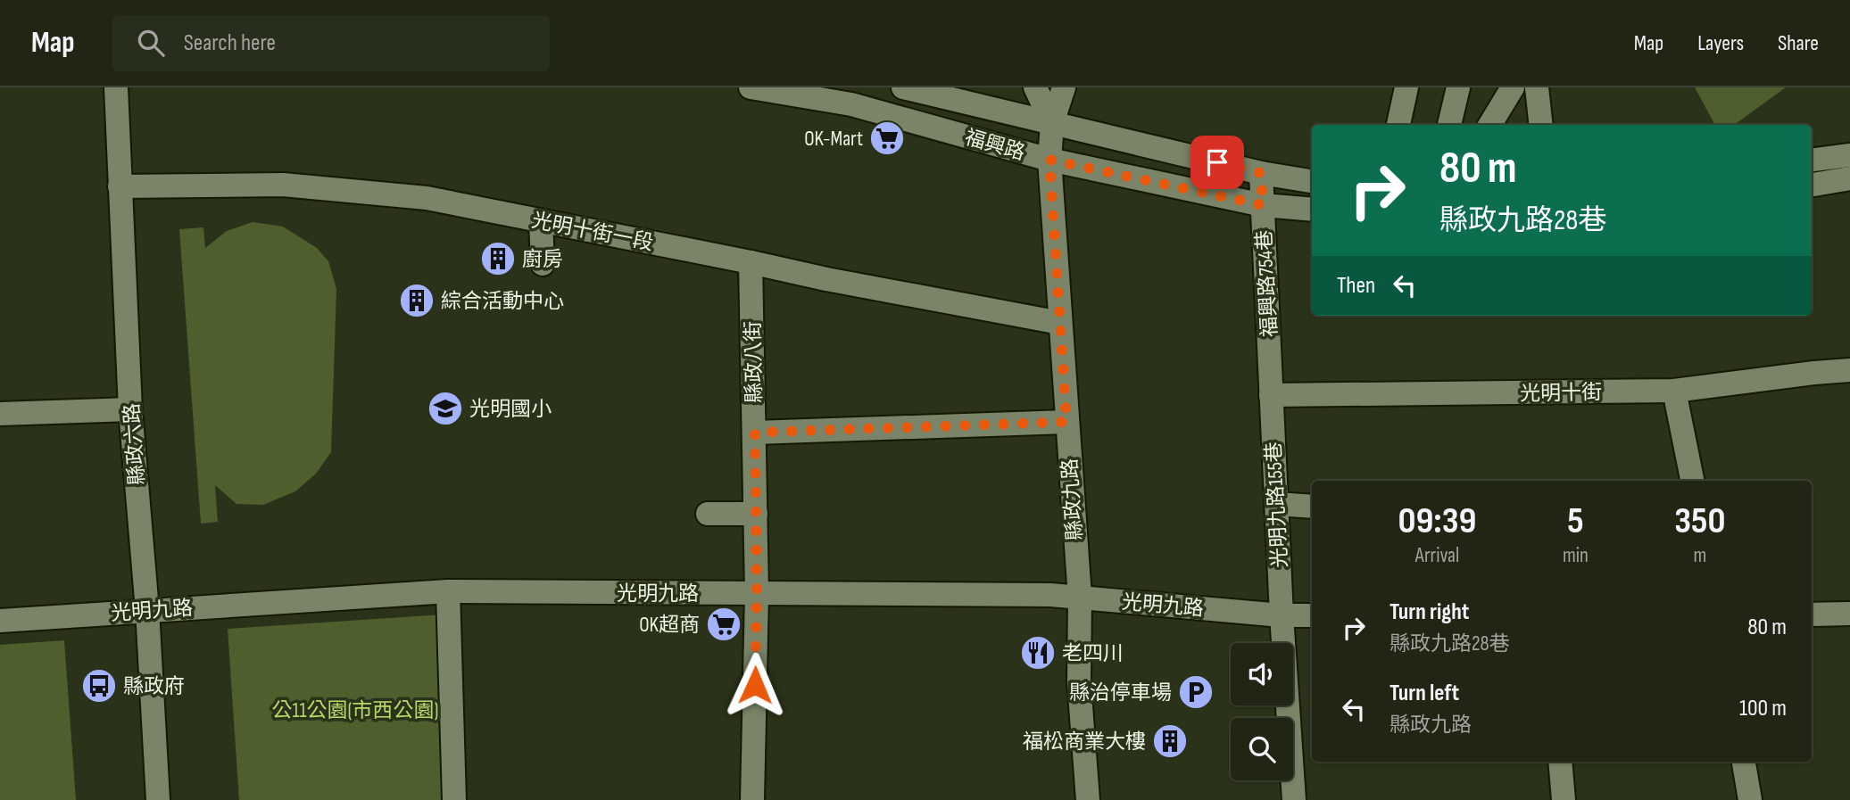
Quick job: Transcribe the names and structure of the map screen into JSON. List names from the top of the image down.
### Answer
{
  "streets": {
    "street": [
      "福興路",
      "光明十街一段",
      "福興路754巷",
      "縣政八街",
      "光明十街",
      "縣政六路",
      "縣政九路",
      "光明九路155巷",
      "光明九路"
    ]
  },
  "crossings": [
    ["福興路", "福興路754巷"],
    ["福興路", "縣政九路"],
    ["光明十街一段", "縣政八街"],
    ["光明十街一段", "縣政六路"],
    ["光明十街一段", "縣政九路"],
    ["福興路754巷", "光明十街"],
    ["福興路754巷", "光明九路155巷"],
    ["縣政八街", "光明九路"],
    ["光明十街", "光明九路155巷"],
    ["縣政六路", "光明九路"],
    ["縣政九路", "光明九路"],
    ["光明九路155巷", "光明九路"]
  ],
  "parks": ["公11公園(市西公園)"],
  "places": {
    "supermarket": ["OK-Mart", "OK超商"],
    "building": ["廚房", "綜合活動中心", "福松商業大樓"],
    "school or university": ["光明國小"],
    "restaurant": ["老四川"],
    "bus stop": ["縣政府"],
    "parking": ["縣治停車場"]
  },
  "page": {
    "header": "Map",
    "search": "Search here",
    "nav": ["Map", "Layers", "Share"],
    "turn": ["80 m", "縣政九路28巷"],
    "then": "Then",
    "eta": [
      "09:39",
      "Arrival",
      "5",
      "min",
      "350",
      "m"
    ],
    "list": [
      {
        "name": "Turn right",
        "note": "縣政九路28巷",
        "value": "80 m"
      },
      {
        "name": "Turn left",
        "note": "縣政九路",
        "value": "100 m"
      }
    ]
  }
}
